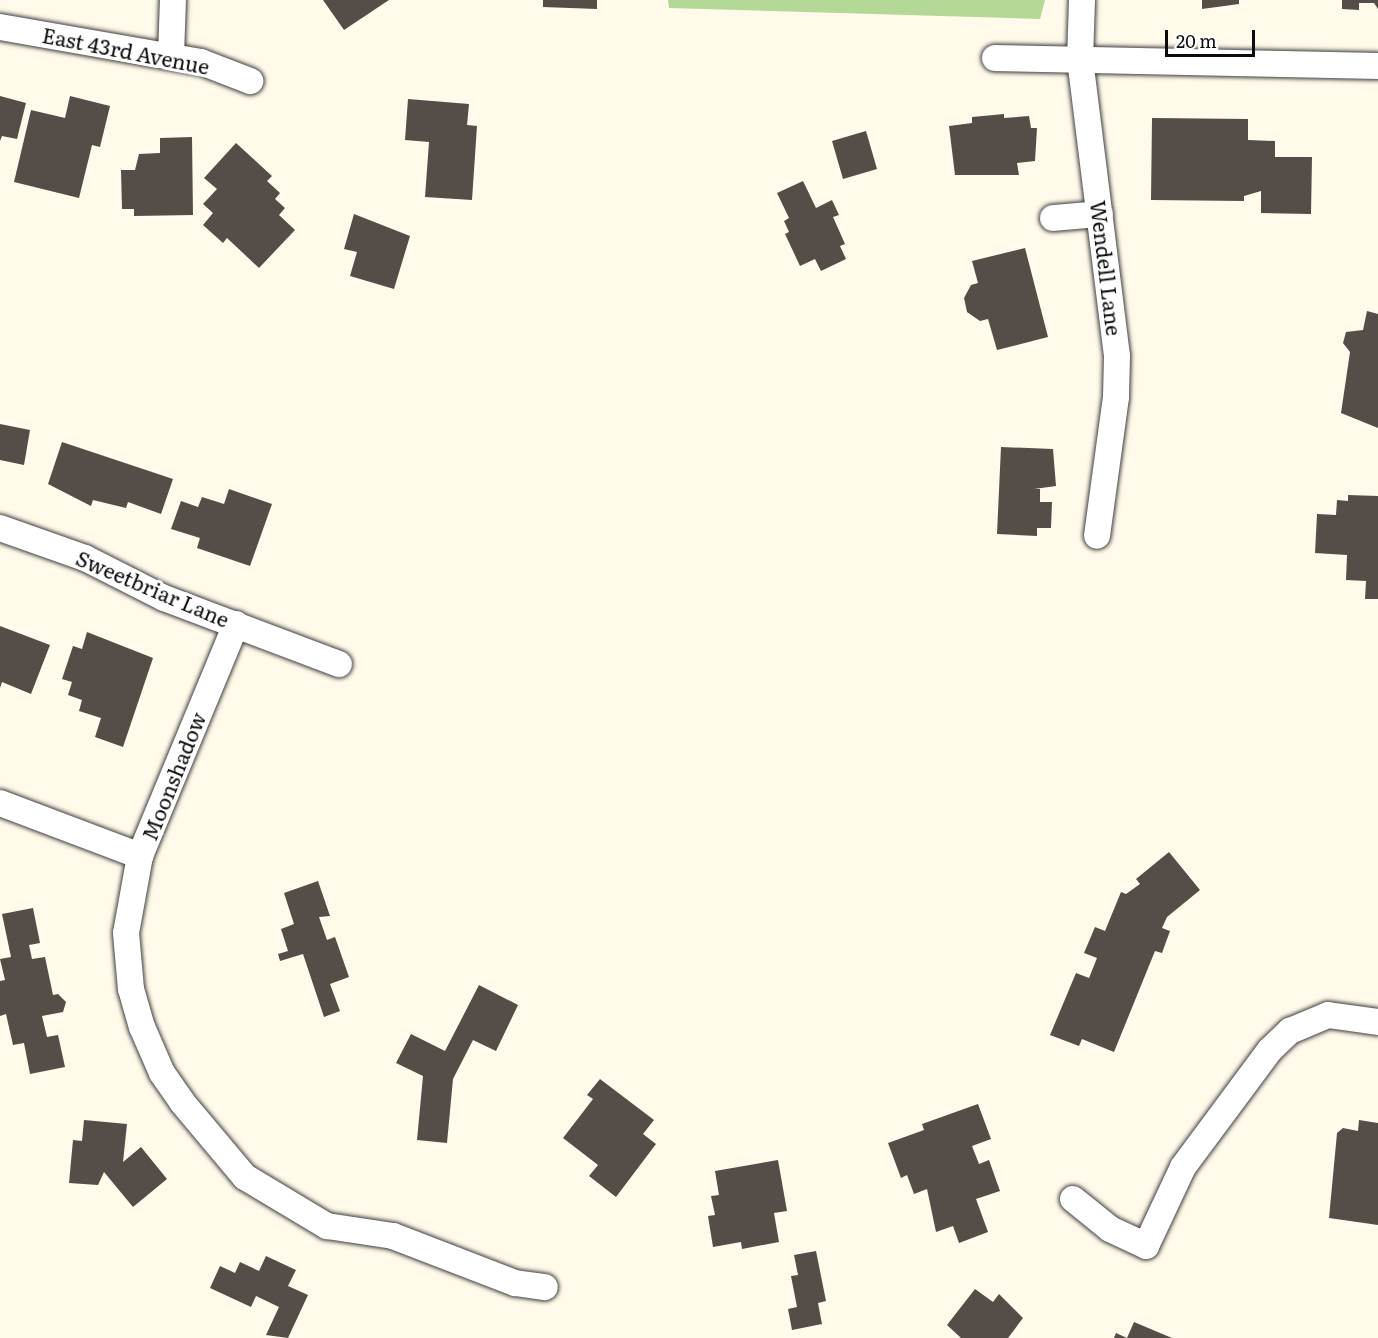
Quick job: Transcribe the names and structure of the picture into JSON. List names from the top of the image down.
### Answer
{
  "streets": {
    "street": [
      "East 43rd Avenue",
      "Wendell Lane",
      "Sweetbriar Lane",
      "Moonshadow"
    ]
  },
  "crossings": [
    ["Sweetbriar Lane", "Moonshadow"]
  ],
  "scale_bar": "20 m"
}
